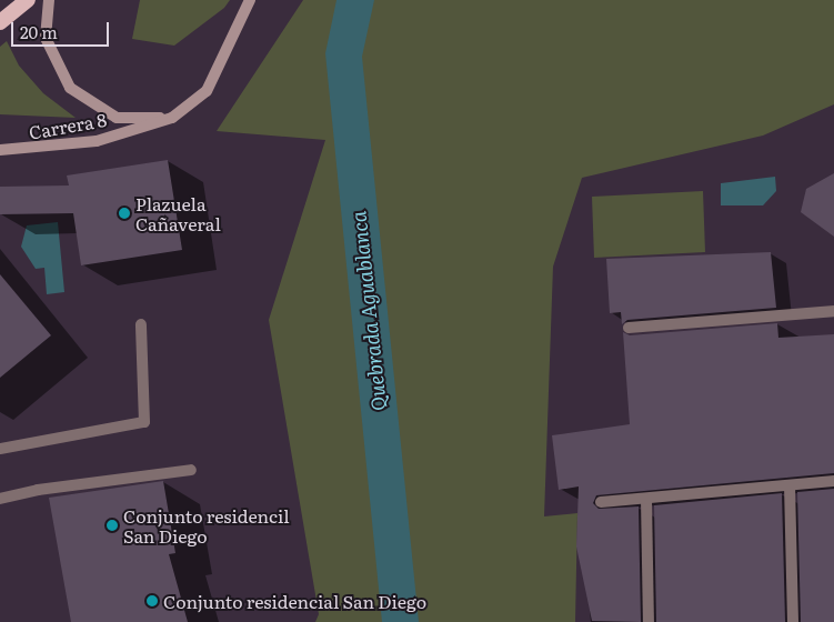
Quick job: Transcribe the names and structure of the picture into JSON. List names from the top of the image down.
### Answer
{
  "streets": {
    "main road": ["Carrera 8"]
  },
  "water": ["Quebrada Aguablanca"],
  "places": ["Plazuela Cañaveral", "Conjunto residencil San Diego", "Conjunto residencial San Diego"],
  "scale_bar": "20 m"
}
